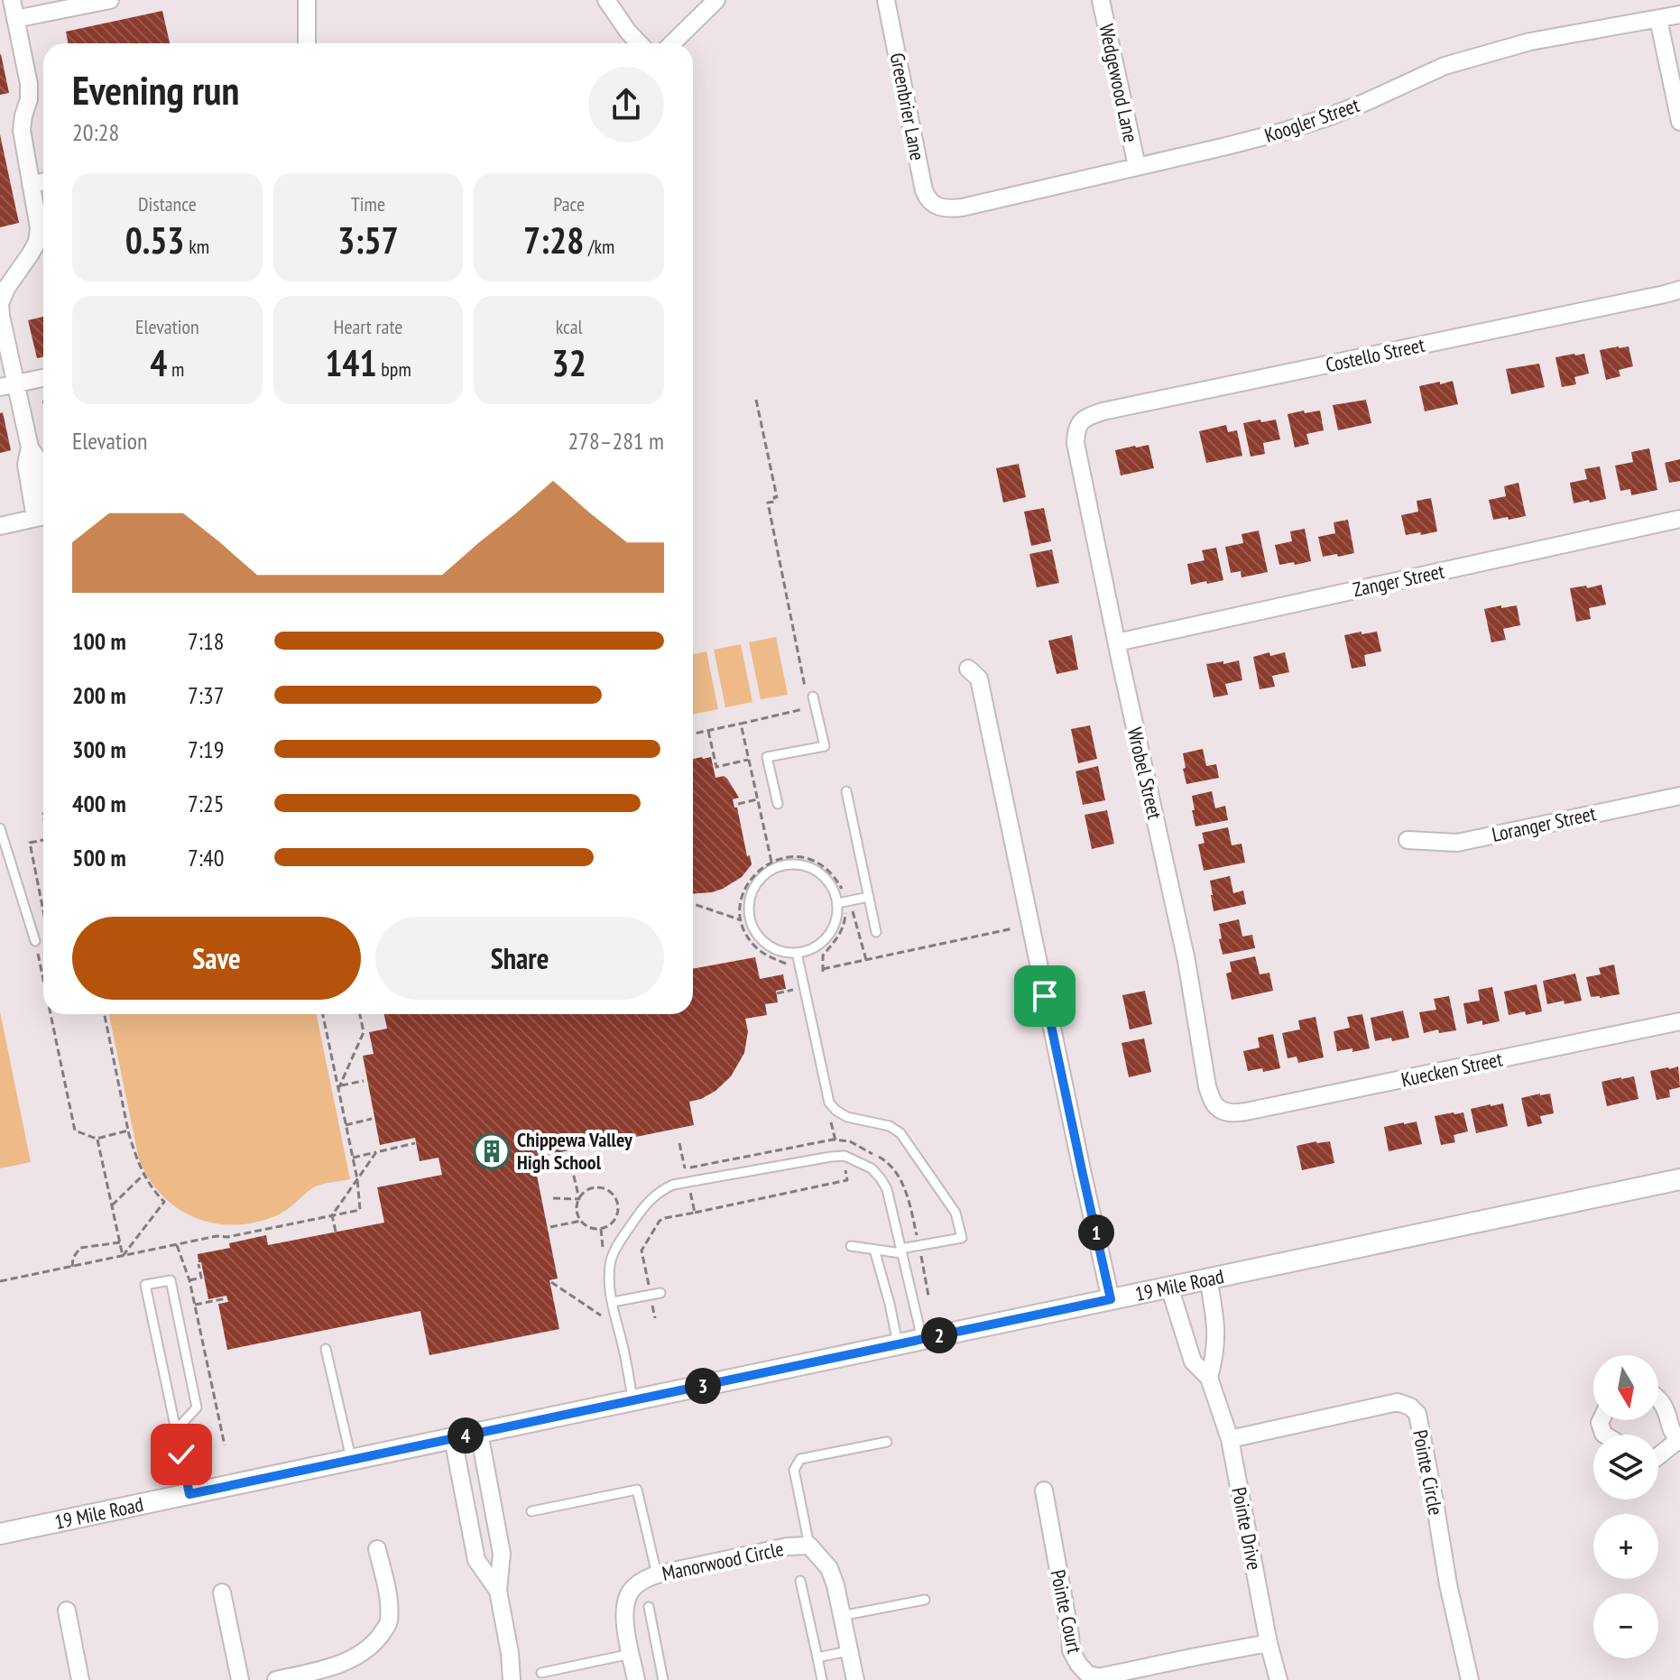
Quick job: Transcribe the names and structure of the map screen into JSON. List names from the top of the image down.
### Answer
{
  "streets": {
    "street": [
      "Wedgewood Lane",
      "Greenbrier Lane",
      "Koogler Street",
      "Costello Street",
      "Zanger Street",
      "Wrobel Street",
      "Loranger Street",
      "Kuecken Street",
      "19 Mile Road",
      "Pointe Circle",
      "Pointe Drive",
      "Manorwood Circle",
      "Pointe Court"
    ]
  },
  "crossings": [
    ["Wedgewood Lane", "Koogler Street"],
    ["Greenbrier Lane", "Koogler Street"],
    ["Costello Street", "Wrobel Street"],
    ["Zanger Street", "Wrobel Street"],
    ["Wrobel Street", "Kuecken Street"],
    ["19 Mile Road", "Pointe Drive"],
    ["Pointe Circle", "Pointe Drive"],
    ["Pointe Drive", "Pointe Court"]
  ],
  "places": {
    "building": ["Chippewa Valley High School"]
  },
  "north": "bottom",
  "page": {
    "heading": ["Evening run", "20:28"],
    "stats": [
      ["Distance", "0.53 km"],
      ["Time", "3:57"],
      ["Pace", "7:28 /km"],
      ["Elevation", "4 m"],
      ["Heart rate", "141 bpm"],
      ["kcal", "32"]
    ],
    "chart": ["Elevation", "278–281 m"],
    "list": [
      {
        "name": "100 m",
        "note": "7:18"
      },
      {
        "name": "200 m",
        "note": "7:37"
      },
      {
        "name": "300 m",
        "note": "7:19"
      },
      {
        "name": "400 m",
        "note": "7:25"
      },
      {
        "name": "500 m",
        "note": "7:40"
      }
    ],
    "buttons": ["Save", "Share"],
    "pins": [
      "1",
      "2",
      "3",
      "4"
    ],
    "map_buttons": ["+", "−"]
  }
}
